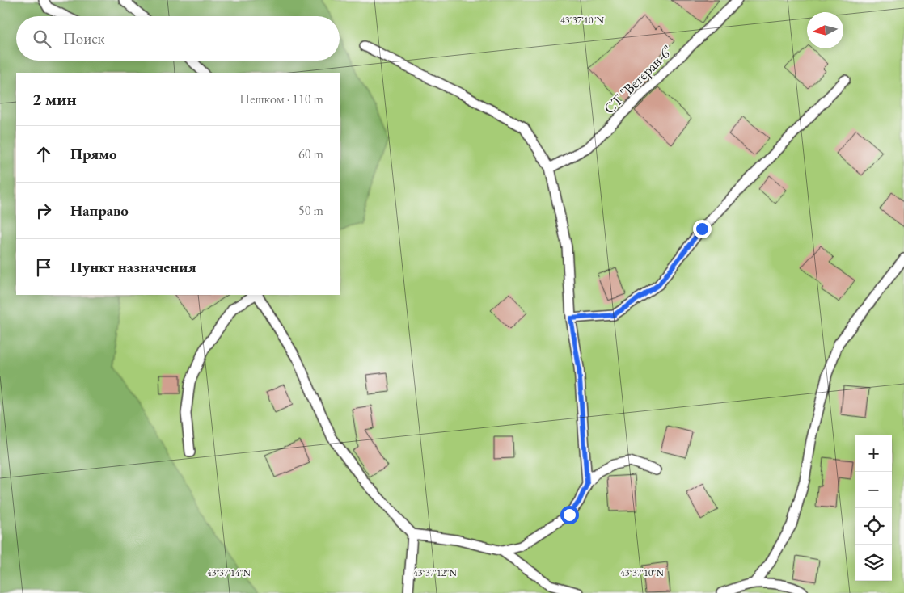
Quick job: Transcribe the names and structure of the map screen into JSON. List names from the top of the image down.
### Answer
{
  "streets": {
    "lane": ["СТ \"Ветеран-6\""]
  },
  "north": "left",
  "page": {
    "search": "Поиск",
    "heading": ["2 мин", "Пешком · 110 m"],
    "list": [
      ["Прямо", "60 m"],
      ["Направо", "50 m"],
      "Пункт назначения"
    ],
    "map_buttons": ["+", "−"]
  },
  "coordinates": ["43°37'10\"N", "43°37'14\"N", "43°37'12\"N"]
}
